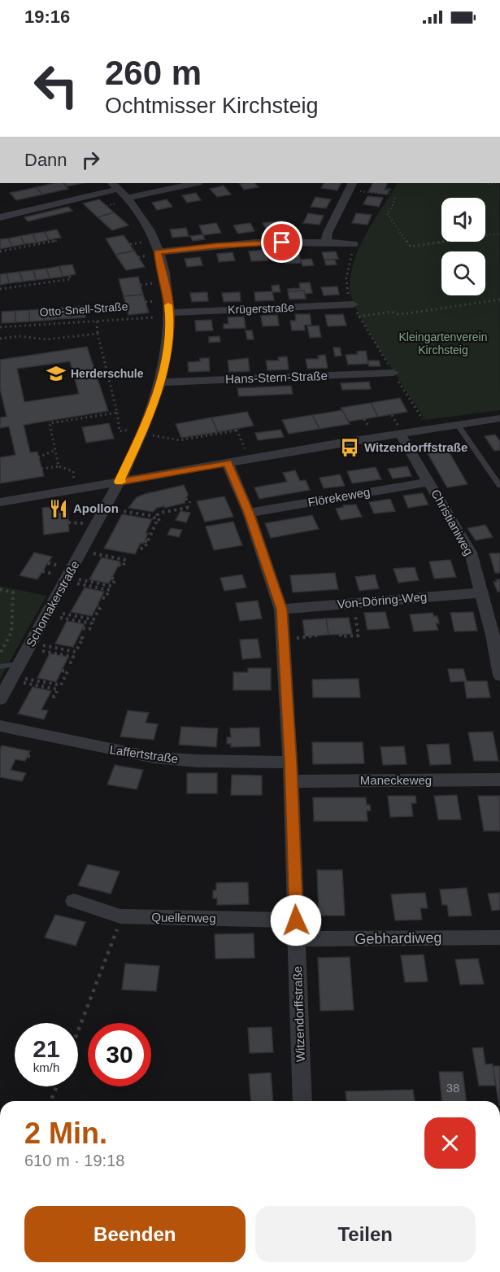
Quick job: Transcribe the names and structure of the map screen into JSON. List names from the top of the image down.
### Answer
{
  "streets": {
    "street": [
      "Krügerstraße",
      "Hans-Stern-Straße",
      "Flörekeweg",
      "Christianiweg",
      "Von-Döring-Weg",
      "Schomakerstraße",
      "Laffertstraße",
      "Maneckeweg",
      "Quellenweg",
      "Gebhardiweg",
      "Witzendorffstraße"
    ],
    "path": ["Otto-Snell-Straße"]
  },
  "crossings": [
    ["Krügerstraße", "Otto-Snell-Straße"],
    ["Krügerstraße", "Schomakerstraße"],
    ["Otto-Snell-Straße", "Schomakerstraße"],
    ["Hans-Stern-Straße", "Schomakerstraße"],
    ["Flörekeweg", "Christianiweg"],
    ["Flörekeweg", "Witzendorffstraße"],
    ["Christianiweg", "Von-Döring-Weg"],
    ["Von-Döring-Weg", "Witzendorffstraße"],
    ["Laffertstraße", "Witzendorffstraße"],
    ["Maneckeweg", "Witzendorffstraße"],
    ["Quellenweg", "Witzendorffstraße"],
    ["Gebhardiweg", "Witzendorffstraße"]
  ],
  "parks": ["Kleingartenverein Kirchsteig"],
  "places": {
    "school or university": ["Herderschule"],
    "bus stop": ["Witzendorffstraße"],
    "restaurant": ["Apollon"]
  },
  "house_numbers": ["38"],
  "page": {
    "status": "19:16",
    "turn": ["260 m", "Ochtmisser Kirchsteig"],
    "then": "Dann",
    "speed": "21 km/h",
    "limit": "30",
    "heading": ["2 Min.", "610 m · 19:18"],
    "buttons": ["Beenden", "Teilen"]
  }
}
